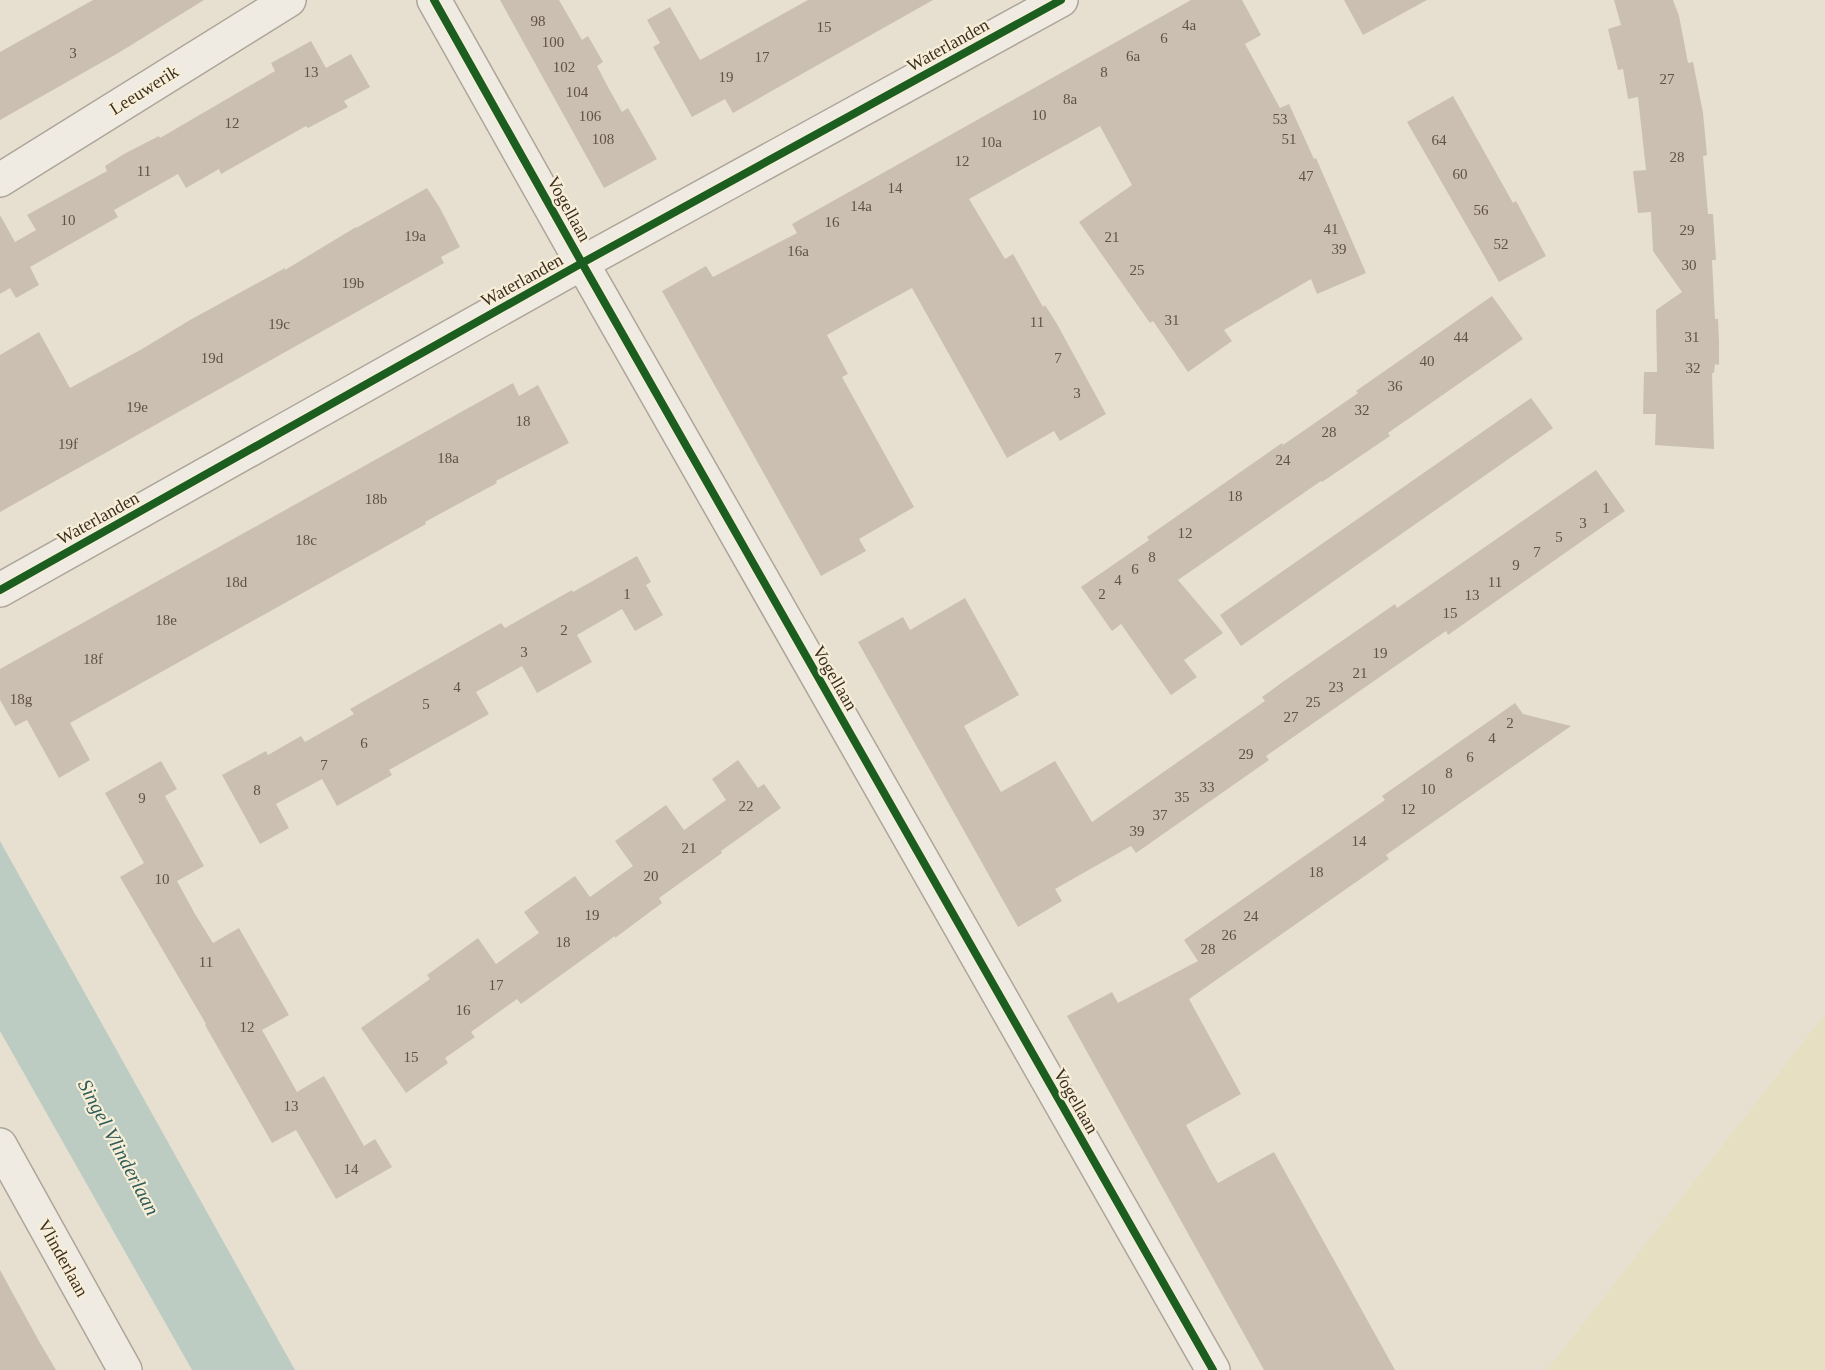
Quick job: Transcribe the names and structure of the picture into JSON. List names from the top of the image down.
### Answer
{
  "streets": {
    "street": [
      "Waterlanden",
      "Leeuwerik",
      "Vogellaan",
      "Vlinderlaan"
    ]
  },
  "crossings": [
    ["Waterlanden", "Vogellaan"]
  ],
  "water": ["Singel Vlinderlaan"],
  "house_numbers": [
    "98",
    "4a",
    "15",
    "6",
    "100",
    "3",
    "6a",
    "17",
    "102",
    "13",
    "8",
    "19",
    "27",
    "104",
    "8a",
    "10",
    "106",
    "53",
    "12",
    "108",
    "51",
    "64",
    "10a",
    "28",
    "12",
    "11",
    "60",
    "47",
    "14",
    "14a",
    "56",
    "10",
    "16",
    "41",
    "29",
    "19a",
    "21",
    "52",
    "39",
    "16a",
    "30",
    "25",
    "19b",
    "31",
    "11",
    "19c",
    "44",
    "31",
    "19d",
    "7",
    "40",
    "32",
    "36",
    "3",
    "19e",
    "32",
    "18",
    "28",
    "19f",
    "18a",
    "24",
    "18",
    "18b",
    "1",
    "3",
    "12",
    "5",
    "18c",
    "7",
    "8",
    "9",
    "6",
    "4",
    "18d",
    "11",
    "1",
    "2",
    "13",
    "15",
    "18e",
    "2",
    "3",
    "19",
    "18f",
    "21",
    "4",
    "23",
    "18g",
    "25",
    "5",
    "27",
    "2",
    "4",
    "6",
    "29",
    "6",
    "7",
    "8",
    "33",
    "10",
    "8",
    "35",
    "9",
    "22",
    "12",
    "37",
    "39",
    "14",
    "21",
    "18",
    "20",
    "10",
    "19",
    "24",
    "26",
    "18",
    "28",
    "11",
    "17",
    "16",
    "12",
    "15",
    "13",
    "14"
  ]
}
